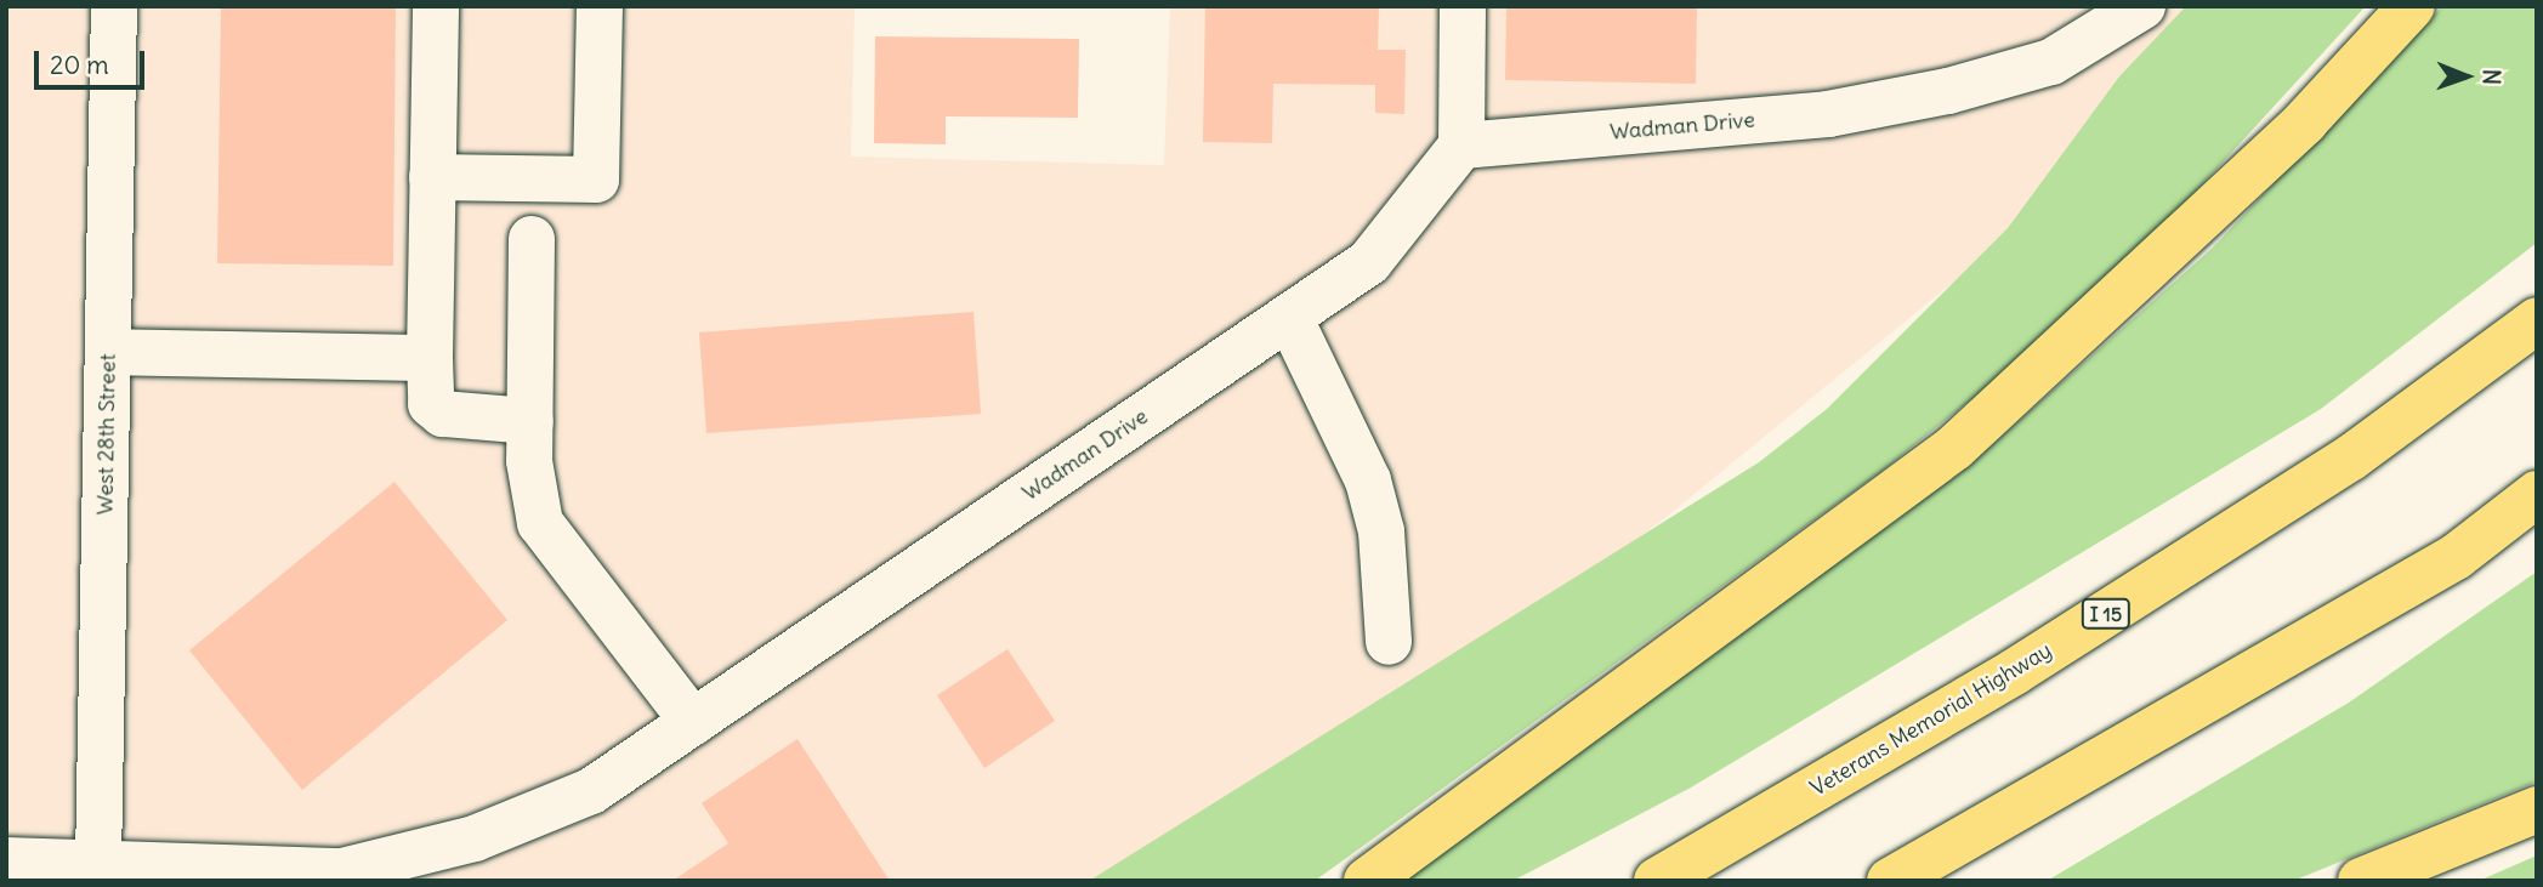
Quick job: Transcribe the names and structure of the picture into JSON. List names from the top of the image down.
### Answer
{
  "streets": {
    "highway": ["I 15", "Veterans Memorial Highway"],
    "street": ["Wadman Drive", "West 28th Street"]
  },
  "crossings": [
    ["Wadman Drive", "West 28th Street"]
  ],
  "scale_bar": "20 m",
  "north": "right"
}
